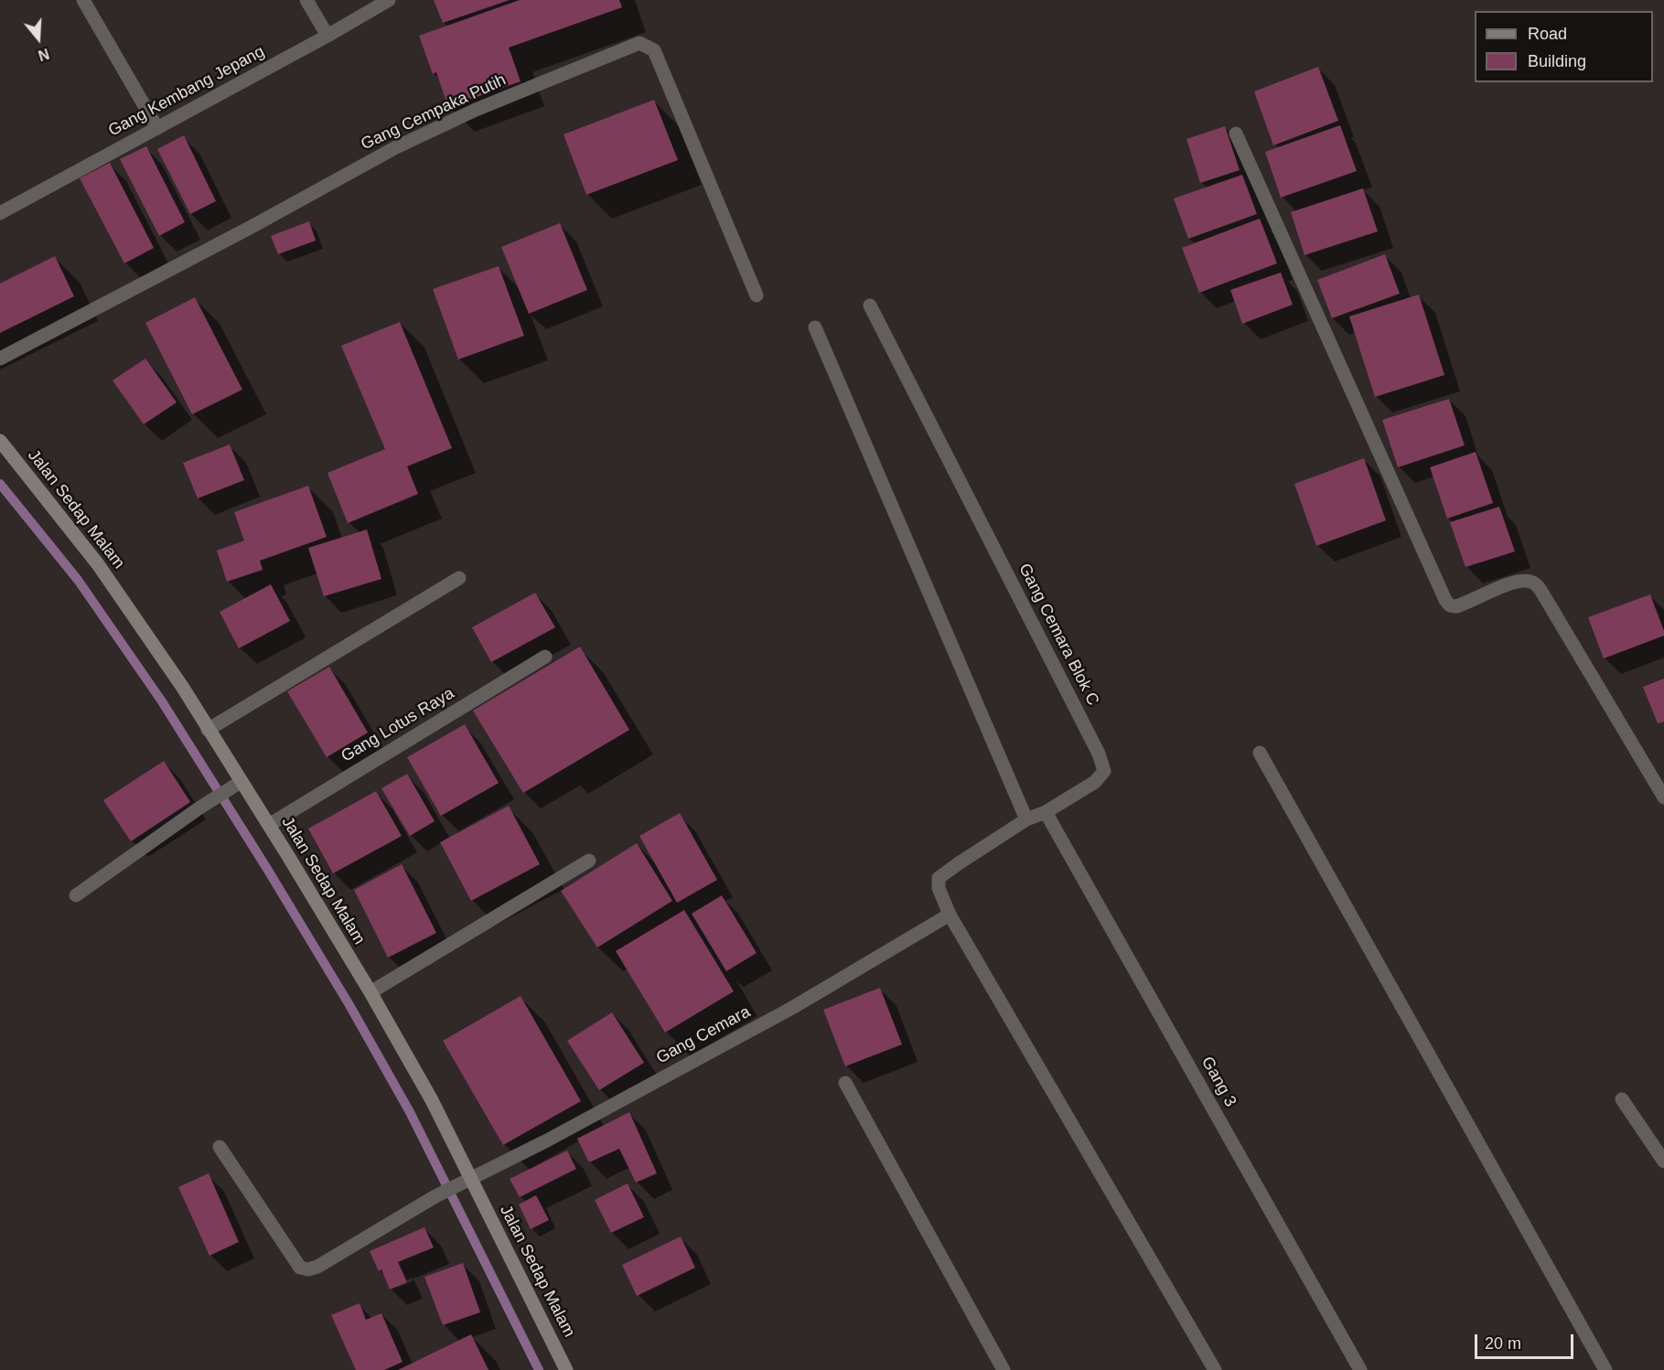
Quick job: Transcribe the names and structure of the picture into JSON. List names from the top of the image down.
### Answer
{
  "streets": {
    "street": [
      "Gang Kembang Jepang",
      "Gang Cempaka Putih",
      "Jalan Sedap Malam",
      "Gang Cemara Blok C",
      "Gang Lotus Raya",
      "Gang Cemara",
      "Gang 3"
    ]
  },
  "crossings": [
    ["Jalan Sedap Malam", "Gang Lotus Raya"],
    ["Jalan Sedap Malam", "Gang Cemara"],
    ["Gang Cemara Blok C", "Gang Cemara"],
    ["Gang Cemara Blok C", "Gang 3"]
  ],
  "legend": ["Road", "Building"],
  "scale_bar": "20 m",
  "north": "bottom"
}
